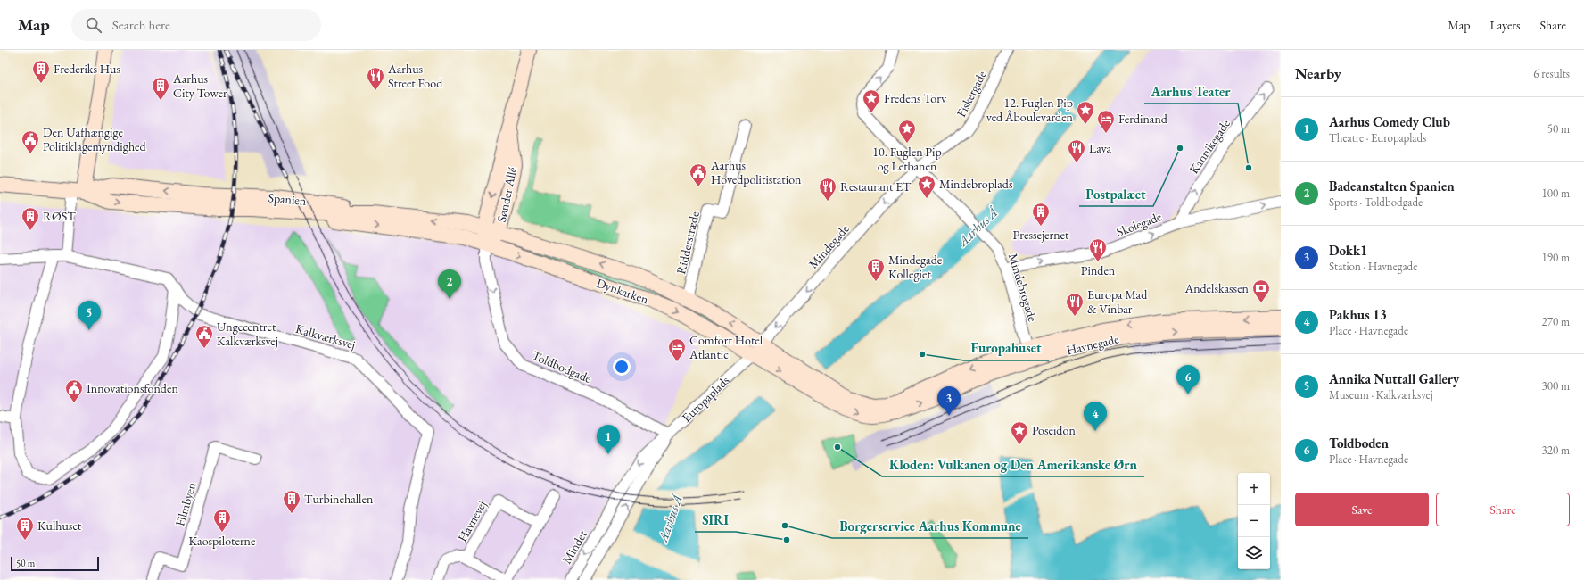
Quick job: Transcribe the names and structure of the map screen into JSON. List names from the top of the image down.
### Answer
{
  "streets": {
    "street": [
      "Fiskergade",
      "Kannikegade",
      "Sønder Allé",
      "Spanien",
      "Skolegade",
      "Ridderstræde",
      "Mindegade",
      "Mindebrogade",
      "Dynkarken",
      "Kalkværksvej",
      "Havnegade",
      "Toldbodgade",
      "Europaplads",
      "Filmbyen",
      "Havnevej",
      "Mindet"
    ]
  },
  "crossings": [
    ["Fiskergade", "Mindegade"],
    ["Fiskergade", "Mindebrogade"],
    ["Kannikegade", "Skolegade"],
    ["Sønder Allé", "Spanien"],
    ["Sønder Allé", "Dynkarken"],
    ["Sønder Allé", "Toldbodgade"],
    ["Spanien", "Dynkarken"],
    ["Spanien", "Toldbodgade"],
    ["Skolegade", "Mindebrogade"],
    ["Ridderstræde", "Dynkarken"],
    ["Mindegade", "Mindebrogade"],
    ["Mindegade", "Dynkarken"],
    ["Mindegade", "Europaplads"],
    ["Mindebrogade", "Havnegade"],
    ["Dynkarken", "Toldbodgade"],
    ["Dynkarken", "Europaplads"],
    ["Toldbodgade", "Europaplads"],
    ["Europaplads", "Mindet"]
  ],
  "one_way": [
    "Kannikegade",
    "Skolegade",
    "Mindegade",
    "Toldbodgade"
  ],
  "water": ["Aarhus Å"],
  "places": {
    "building": [
      "Frederiks Hus",
      "Aarhus City Tower",
      "Pressejernet",
      "RØST",
      "Mindegade Kollegiet",
      "Turbinehallen",
      "Kaospiloterne",
      "Kulhuset"
    ],
    "restaurant": [
      "Aarhus Street Food",
      "Lava",
      "Restaurant ET",
      "Pinden",
      "Europa Mad & Vinbar"
    ],
    "place": [
      "Fredens Torv",
      "12. Fuglen Pip ved Åboulevarden",
      "10. Fuglen Pip og Letbanen",
      "Mindebroplads",
      "Poseidon"
    ],
    "hotel": ["Ferdinand", "Comfort Hotel Atlantic"],
    "other": [
      "Postpalæet",
      "Aarhus Teater",
      "Europahuset",
      "Kloden: Vulkanen og Den Amerikanske Ørn",
      "Borgerservice Aarhus Kommune",
      "SIRI"
    ],
    "public building": [
      "Den Uafhængige Politiklagemyndighed",
      "Aarhus Hovedpolitistation",
      "Ungecentret Kalkværksvej",
      "Innovationsfonden"
    ],
    "bank": ["Andelskassen"]
  },
  "scale_bar": "50 m",
  "page": {
    "header": "Map",
    "search": "Search here",
    "nav": ["Map", "Layers", "Share"],
    "heading": ["Nearby", "6 results"],
    "list": [
      {
        "mark": "1",
        "name": "Aarhus Comedy Club",
        "note": "Theatre · Europaplads",
        "value": "50 m"
      },
      {
        "mark": "2",
        "name": "Badeanstalten Spanien",
        "note": "Sports · Toldbodgade",
        "value": "100 m"
      },
      {
        "mark": "3",
        "name": "Dokk1",
        "note": "Station · Havnegade",
        "value": "190 m"
      },
      {
        "mark": "4",
        "name": "Pakhus 13",
        "note": "Place · Havnegade",
        "value": "270 m"
      },
      {
        "mark": "5",
        "name": "Annika Nuttall Gallery",
        "note": "Museum · Kalkværksvej",
        "value": "300 m"
      },
      {
        "mark": "6",
        "name": "Toldboden",
        "note": "Place · Havnegade",
        "value": "320 m"
      }
    ],
    "pins": [
      "2",
      "5",
      "6",
      "3",
      "4",
      "1"
    ],
    "map_buttons": ["+", "−"],
    "buttons": ["Save", "Share"],
    "scale": "50 m"
  }
}
